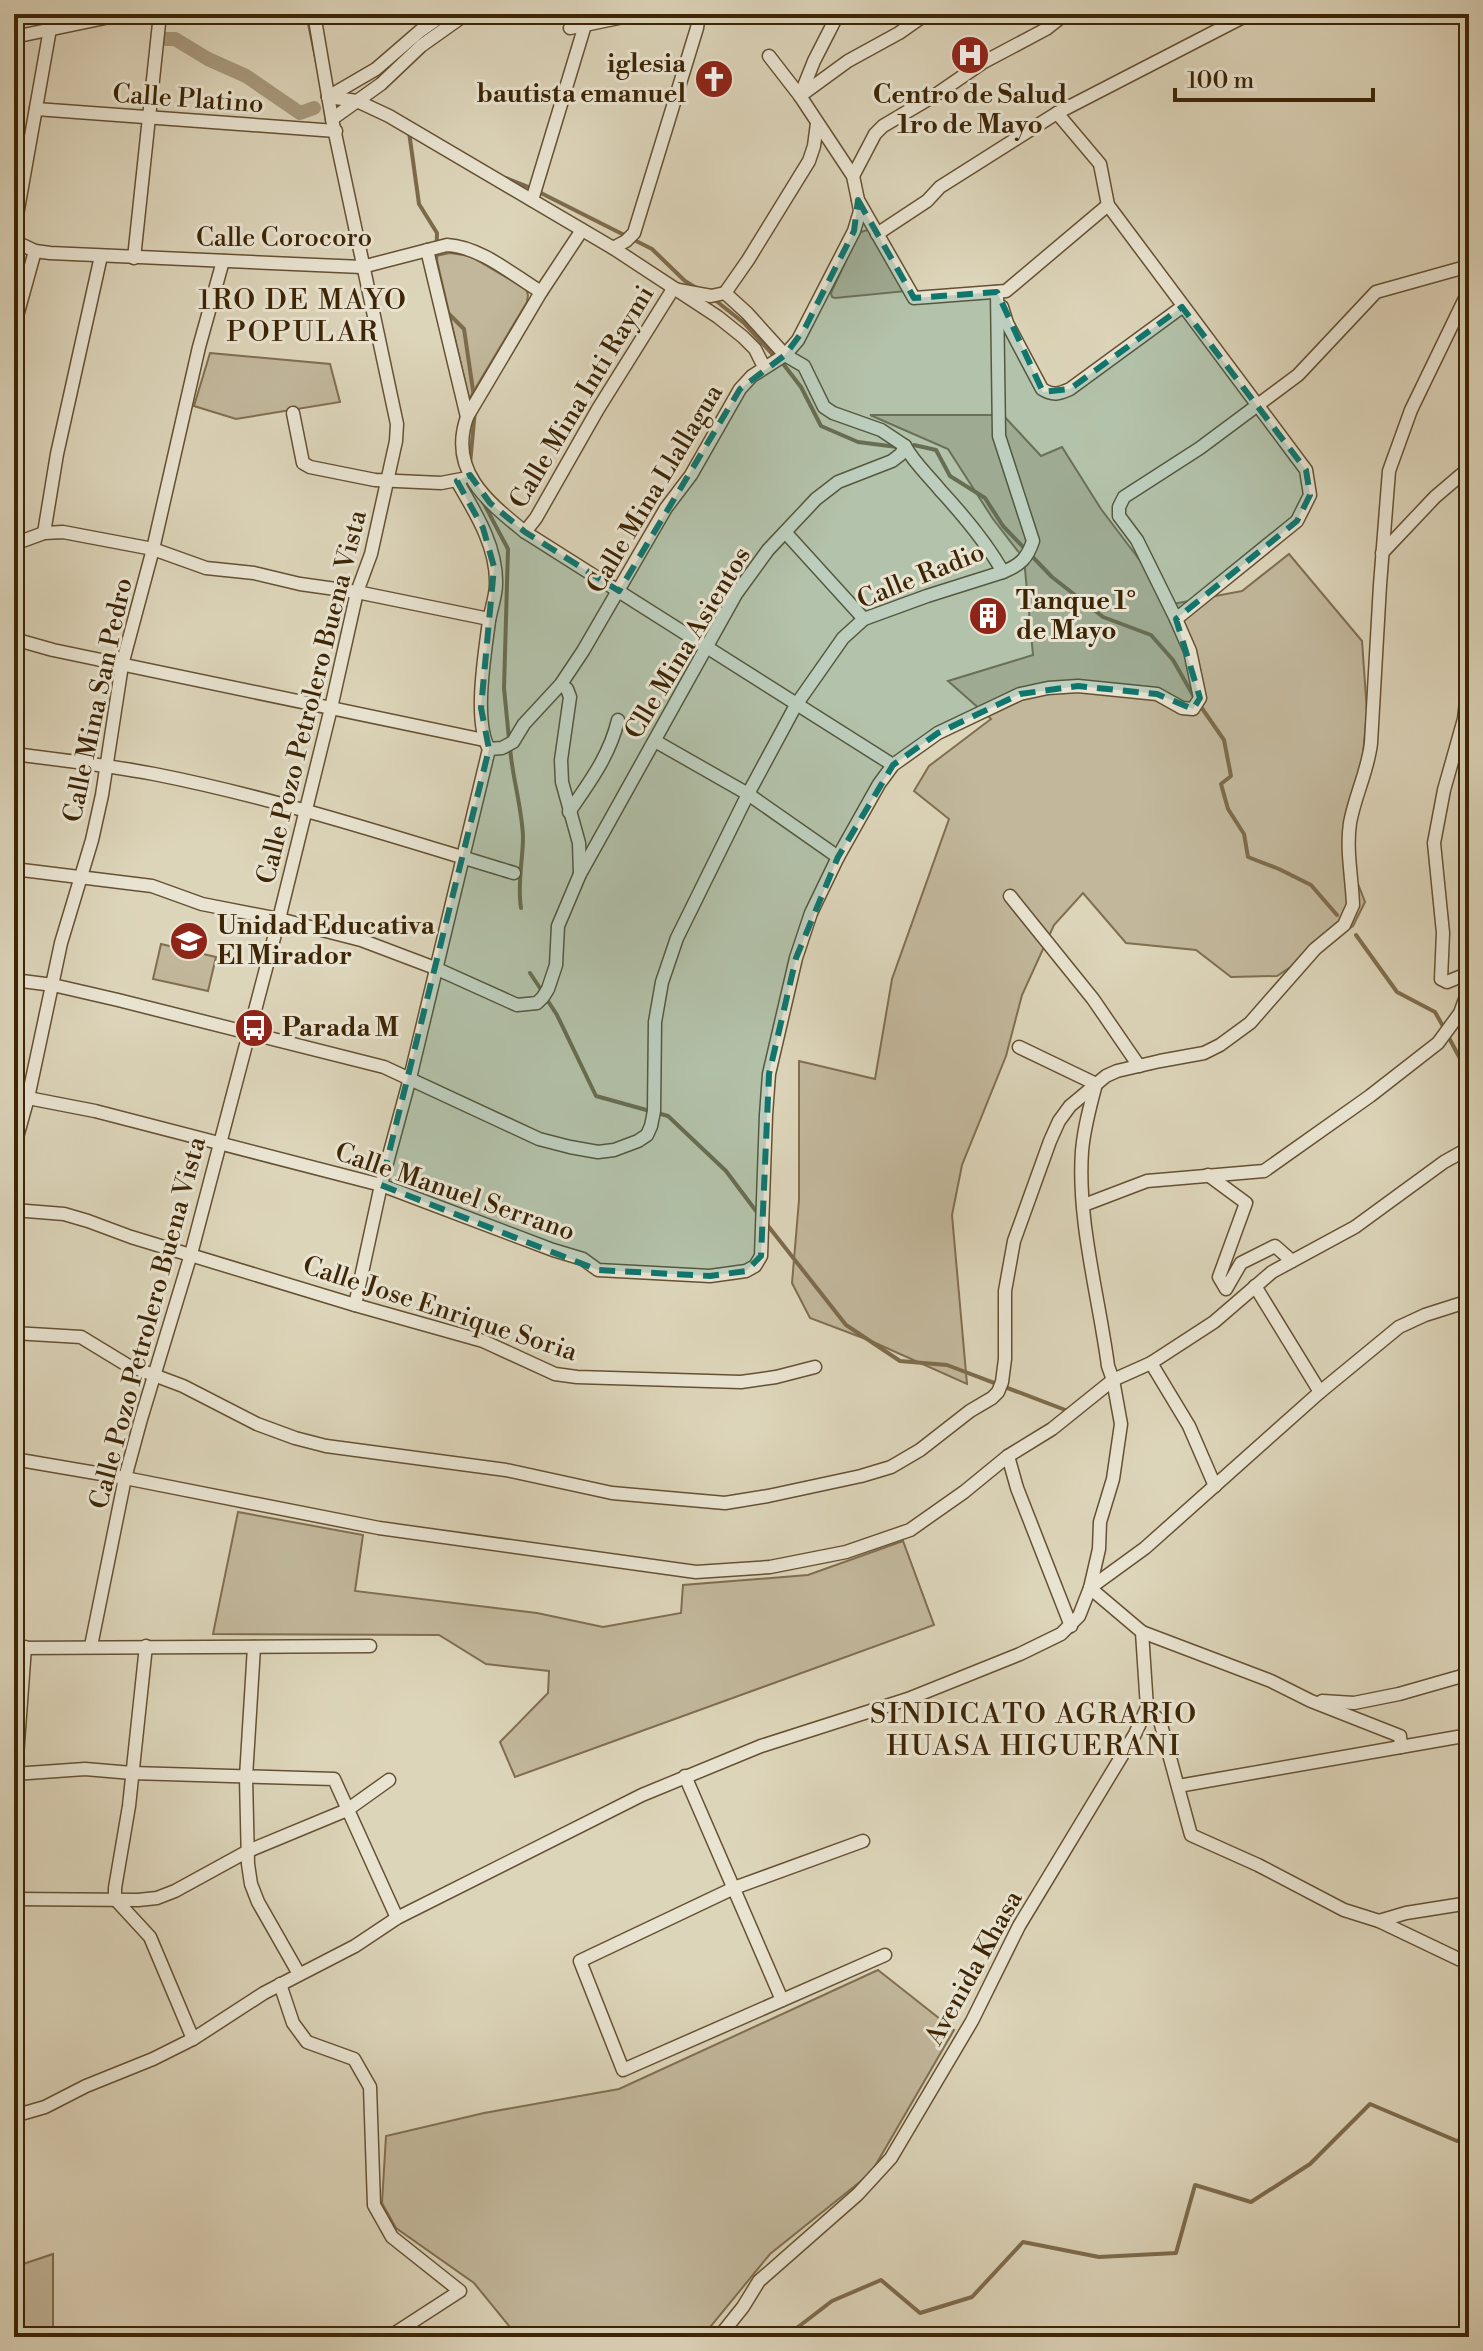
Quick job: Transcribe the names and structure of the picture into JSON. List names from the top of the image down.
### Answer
{
  "streets": {
    "street": [
      "Calle Platino",
      "Calle Corocoro",
      "Calle Mina Inti Raymi",
      "Calle Mina Llallagua",
      "Calle Radio",
      "Clle Mina Asientos",
      "Calle Pozo Petrolero Buena Vista",
      "Calle Mina San Pedro",
      "Calle Manuel Serrano",
      "Calle Jose Enrique Soria",
      "Avenida Khasa"
    ]
  },
  "crossings": [
    ["Calle Platino", "Calle Pozo Petrolero Buena Vista"],
    ["Calle Corocoro", "Calle Pozo Petrolero Buena Vista"],
    ["Calle Corocoro", "Calle Mina San Pedro"],
    ["Calle Radio", "Clle Mina Asientos"],
    ["Calle Pozo Petrolero Buena Vista", "Calle Manuel Serrano"],
    ["Calle Pozo Petrolero Buena Vista", "Calle Jose Enrique Soria"],
    ["Calle Mina San Pedro", "Calle Manuel Serrano"]
  ],
  "districts": ["1RO DE MAYO POPULAR", "SINDICATO AGRARIO HUASA HIGUERANI"],
  "places": {
    "hospital": ["Centro de Salud 1ro de Mayo"],
    "church": ["iglesia bautista emanuel"],
    "building": ["Tanque 1° de Mayo"],
    "school or university": ["Unidad Educativa El Mirador"],
    "bus stop": ["Parada M"]
  },
  "scale_bar": "100 m"
}
